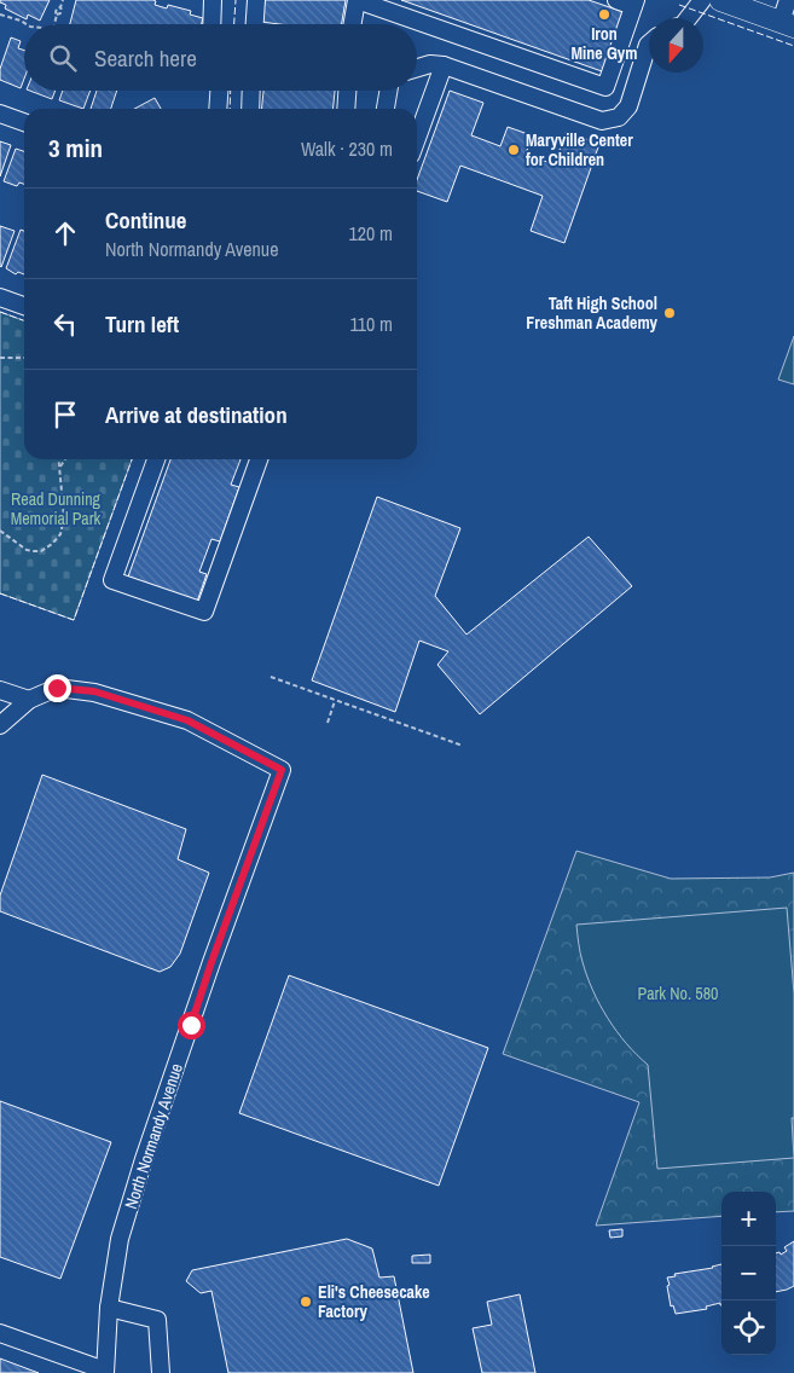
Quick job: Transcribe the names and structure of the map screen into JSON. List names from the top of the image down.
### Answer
{
  "streets": {
    "street": ["North Normandy Avenue"]
  },
  "parks": ["Read Dunning Memorial Park", "Park No. 580"],
  "places": [
    "Iron Mine Gym",
    "Maryville Center for Children",
    "Taft High School Freshman Academy",
    "Eli's Cheesecake Factory"
  ],
  "north": "bottom",
  "page": {
    "search": "Search here",
    "heading": ["3 min", "Walk · 230 m"],
    "list": [
      ["Continue", "North Normandy Avenue", "120 m"],
      ["Turn left", "110 m"],
      "Arrive at destination"
    ],
    "map_buttons": ["+", "−"]
  }
}
